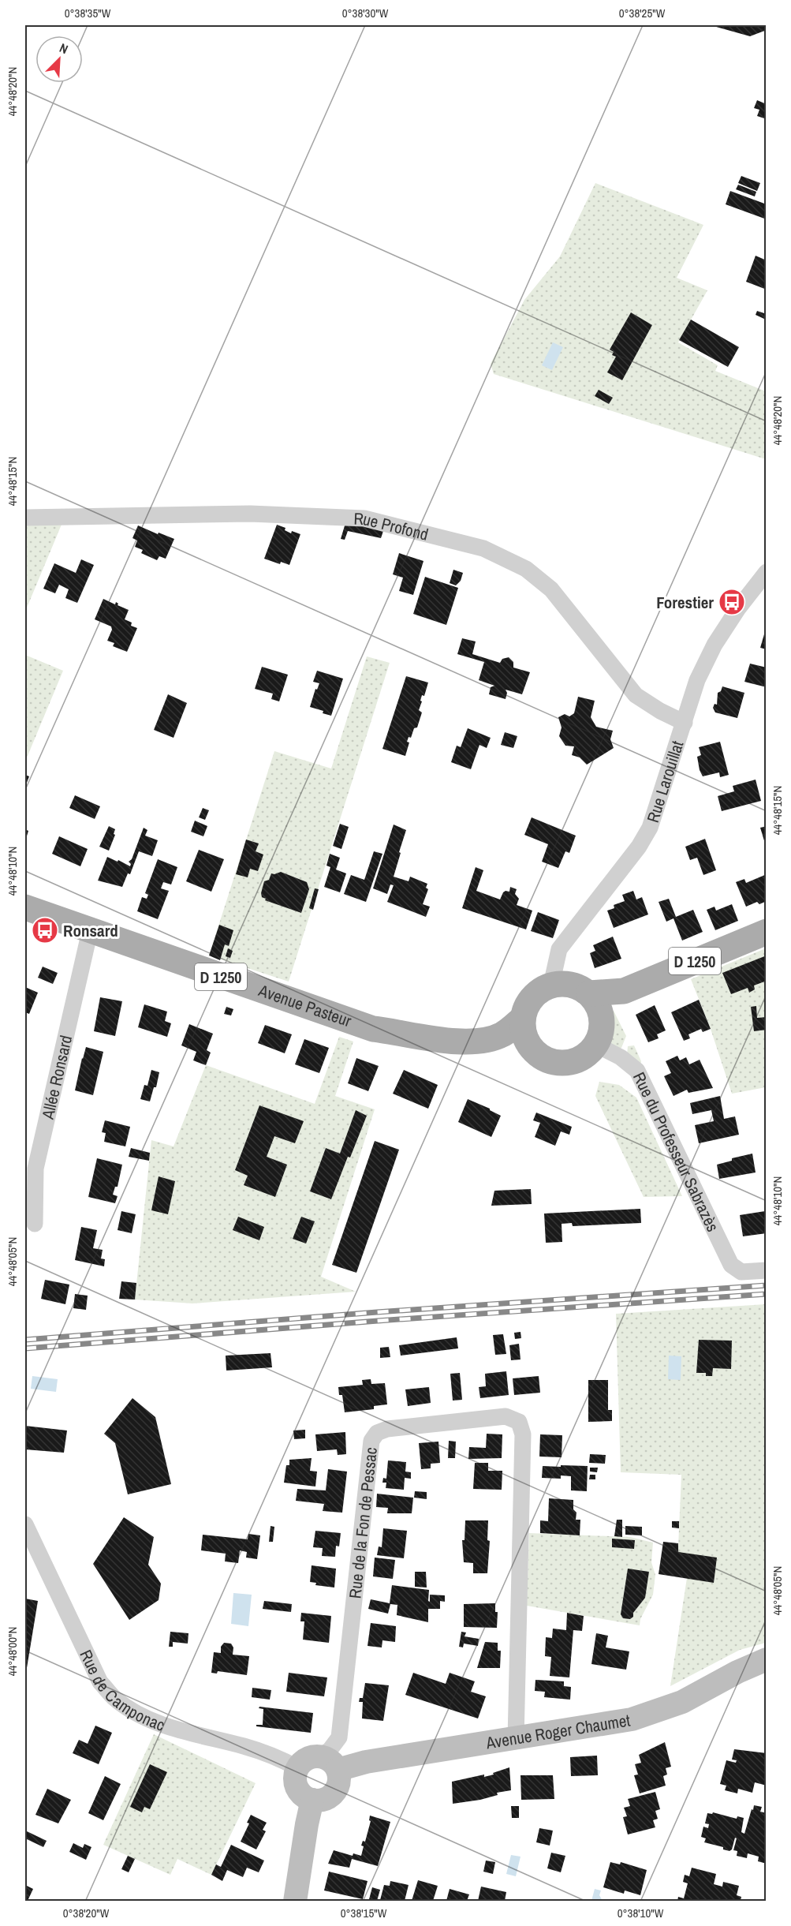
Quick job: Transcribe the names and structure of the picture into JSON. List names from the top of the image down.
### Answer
{
  "streets": {
    "main road": ["D 1250", "Avenue Pasteur"],
    "street": [
      "Rue Profond",
      "Rue Larouillat",
      "Allée Ronsard",
      "Rue du Professeur Sabrazès",
      "Rue de la Fon de Pessac",
      "Rue de Camponac",
      "Avenue Roger Chaumet"
    ]
  },
  "crossings": [
    ["Rue Profond", "Rue Larouillat"],
    ["Rue Larouillat", "D 1250"],
    ["Rue Larouillat", "Avenue Pasteur"],
    ["Rue Larouillat", "Rue du Professeur Sabrazès"],
    ["D 1250", "Avenue Pasteur"],
    ["D 1250", "Rue du Professeur Sabrazès"],
    ["Avenue Pasteur", "Allée Ronsard"],
    ["Avenue Pasteur", "Rue du Professeur Sabrazès"],
    ["Rue de la Fon de Pessac", "Rue de Camponac"],
    ["Rue de la Fon de Pessac", "Avenue Roger Chaumet"],
    ["Rue de Camponac", "Avenue Roger Chaumet"]
  ],
  "places": {
    "bus stop": ["Forestier", "Ronsard"]
  },
  "north": "top right",
  "coordinates": [
    "0°38'35\"W",
    "0°38'30\"W",
    "0°38'25\"W",
    "44°48'20\"N",
    "44°48'15\"N",
    "44°48'10\"N",
    "44°48'05\"N",
    "44°48'00\"N",
    "0°38'20\"W",
    "0°38'15\"W",
    "0°38'10\"W"
  ]
}
